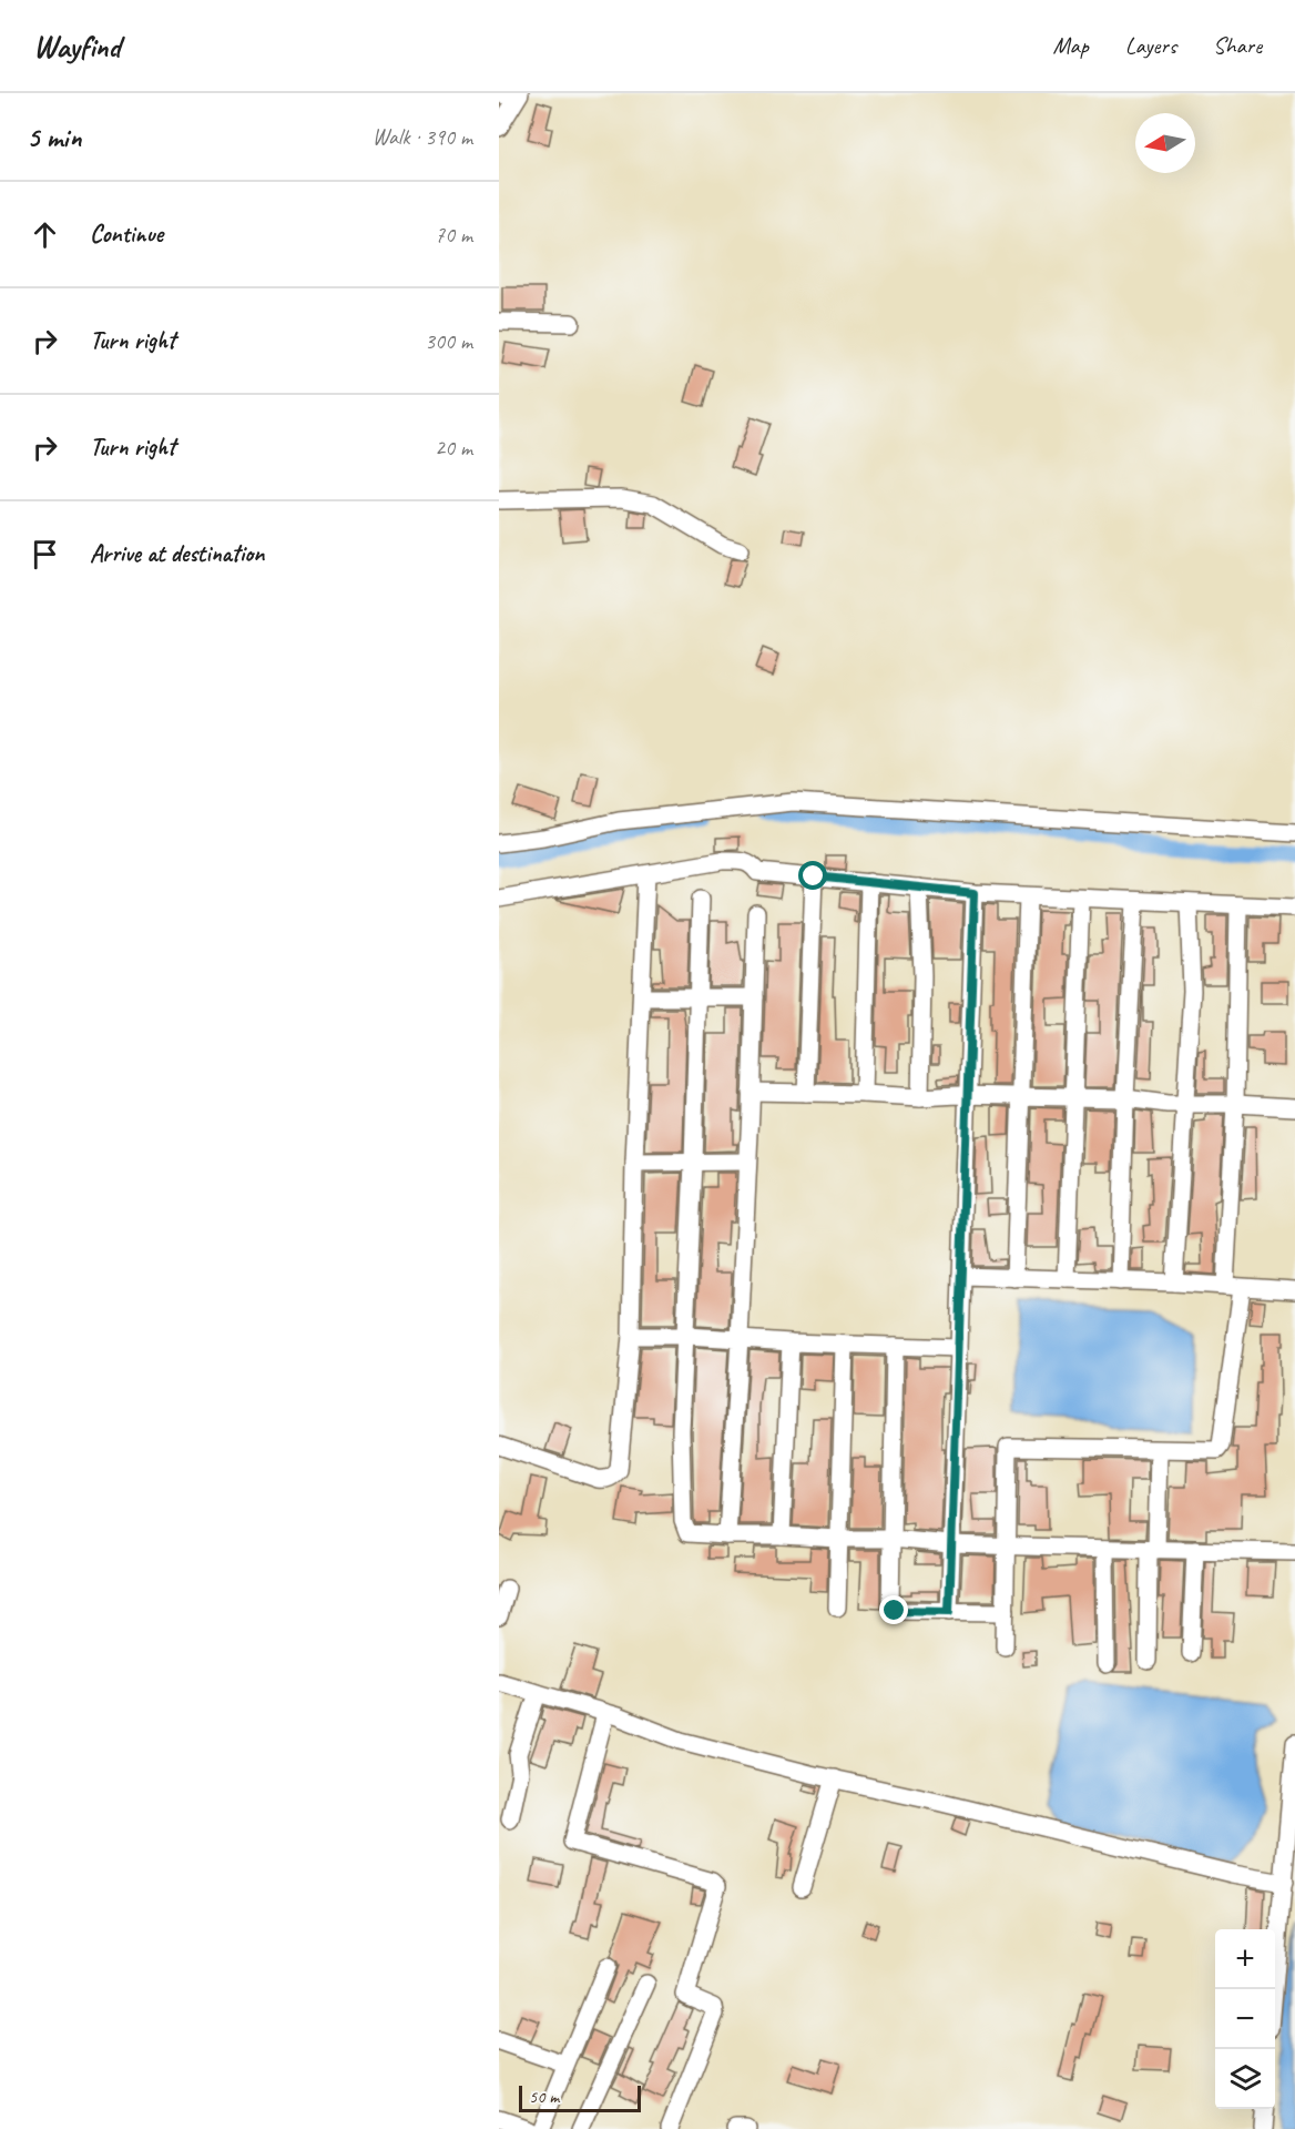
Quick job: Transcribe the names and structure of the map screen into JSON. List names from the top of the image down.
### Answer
{
  "scale_bar": "50 m",
  "north": "left",
  "page": {
    "header": "Wayfind",
    "nav": ["Map", "Layers", "Share"],
    "heading": ["5 min", "Walk · 390 m"],
    "list": [
      ["Continue", "70 m"],
      ["Turn right", "300 m"],
      ["Turn right", "20 m"],
      "Arrive at destination"
    ],
    "map_buttons": ["+", "−"],
    "scale": "50 m"
  }
}
